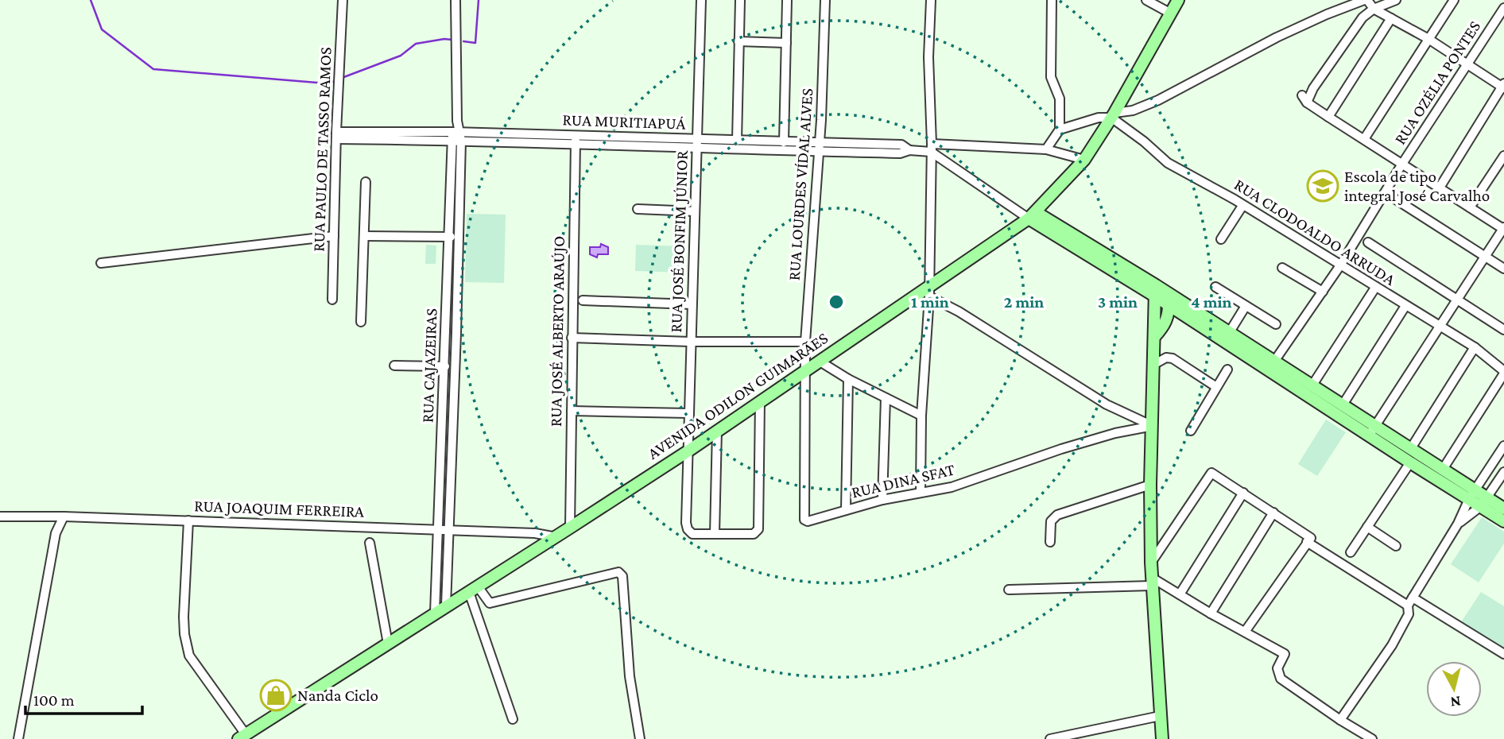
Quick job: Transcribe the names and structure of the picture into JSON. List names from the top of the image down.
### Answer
{
  "streets": {
    "street": [
      "RUA OZÉLIA PONTES",
      "RUA MURITIAPUÁ",
      "RUA PAULO DE TASSO RAMOS",
      "RUA LOURDES VÍDAL ALVES",
      "RUA CLODOALDO ARRUDA",
      "RUA JOSÉ BONFIM JÚNIOR",
      "RUA JOSÉ ALBERTO ARAÚJO",
      "RUA CAJAZEIRAS",
      "AVENIDA ODILON GUIMARÃES",
      "RUA DINA SFAT",
      "RUA JOAQUIM FERREIRA"
    ]
  },
  "crossings": [
    ["RUA OZÉLIA PONTES", "RUA CLODOALDO ARRUDA"],
    ["RUA MURITIAPUÁ", "RUA PAULO DE TASSO RAMOS"],
    ["RUA MURITIAPUÁ", "RUA LOURDES VÍDAL ALVES"],
    ["RUA MURITIAPUÁ", "RUA JOSÉ BONFIM JÚNIOR"],
    ["RUA MURITIAPUÁ", "RUA JOSÉ ALBERTO ARAÚJO"],
    ["RUA MURITIAPUÁ", "RUA CAJAZEIRAS"],
    ["RUA MURITIAPUÁ", "AVENIDA ODILON GUIMARÃES"],
    ["RUA LOURDES VÍDAL ALVES", "AVENIDA ODILON GUIMARÃES"],
    ["RUA LOURDES VÍDAL ALVES", "RUA DINA SFAT"],
    ["RUA CLODOALDO ARRUDA", "AVENIDA ODILON GUIMARÃES"],
    ["RUA JOSÉ BONFIM JÚNIOR", "AVENIDA ODILON GUIMARÃES"],
    ["RUA JOSÉ ALBERTO ARAÚJO", "AVENIDA ODILON GUIMARÃES"],
    ["RUA CAJAZEIRAS", "AVENIDA ODILON GUIMARÃES"],
    ["RUA CAJAZEIRAS", "RUA JOAQUIM FERREIRA"],
    ["AVENIDA ODILON GUIMARÃES", "RUA DINA SFAT"],
    ["AVENIDA ODILON GUIMARÃES", "RUA JOAQUIM FERREIRA"]
  ],
  "places": {
    "school or university": ["Escola de tipo integral José Carvalho"],
    "shop": ["Nanda Ciclo"]
  },
  "scale_bar": "100 m",
  "north": "bottom",
  "rings": [
    "1 min",
    "2 min",
    "3 min",
    "4 min"
  ]
}
